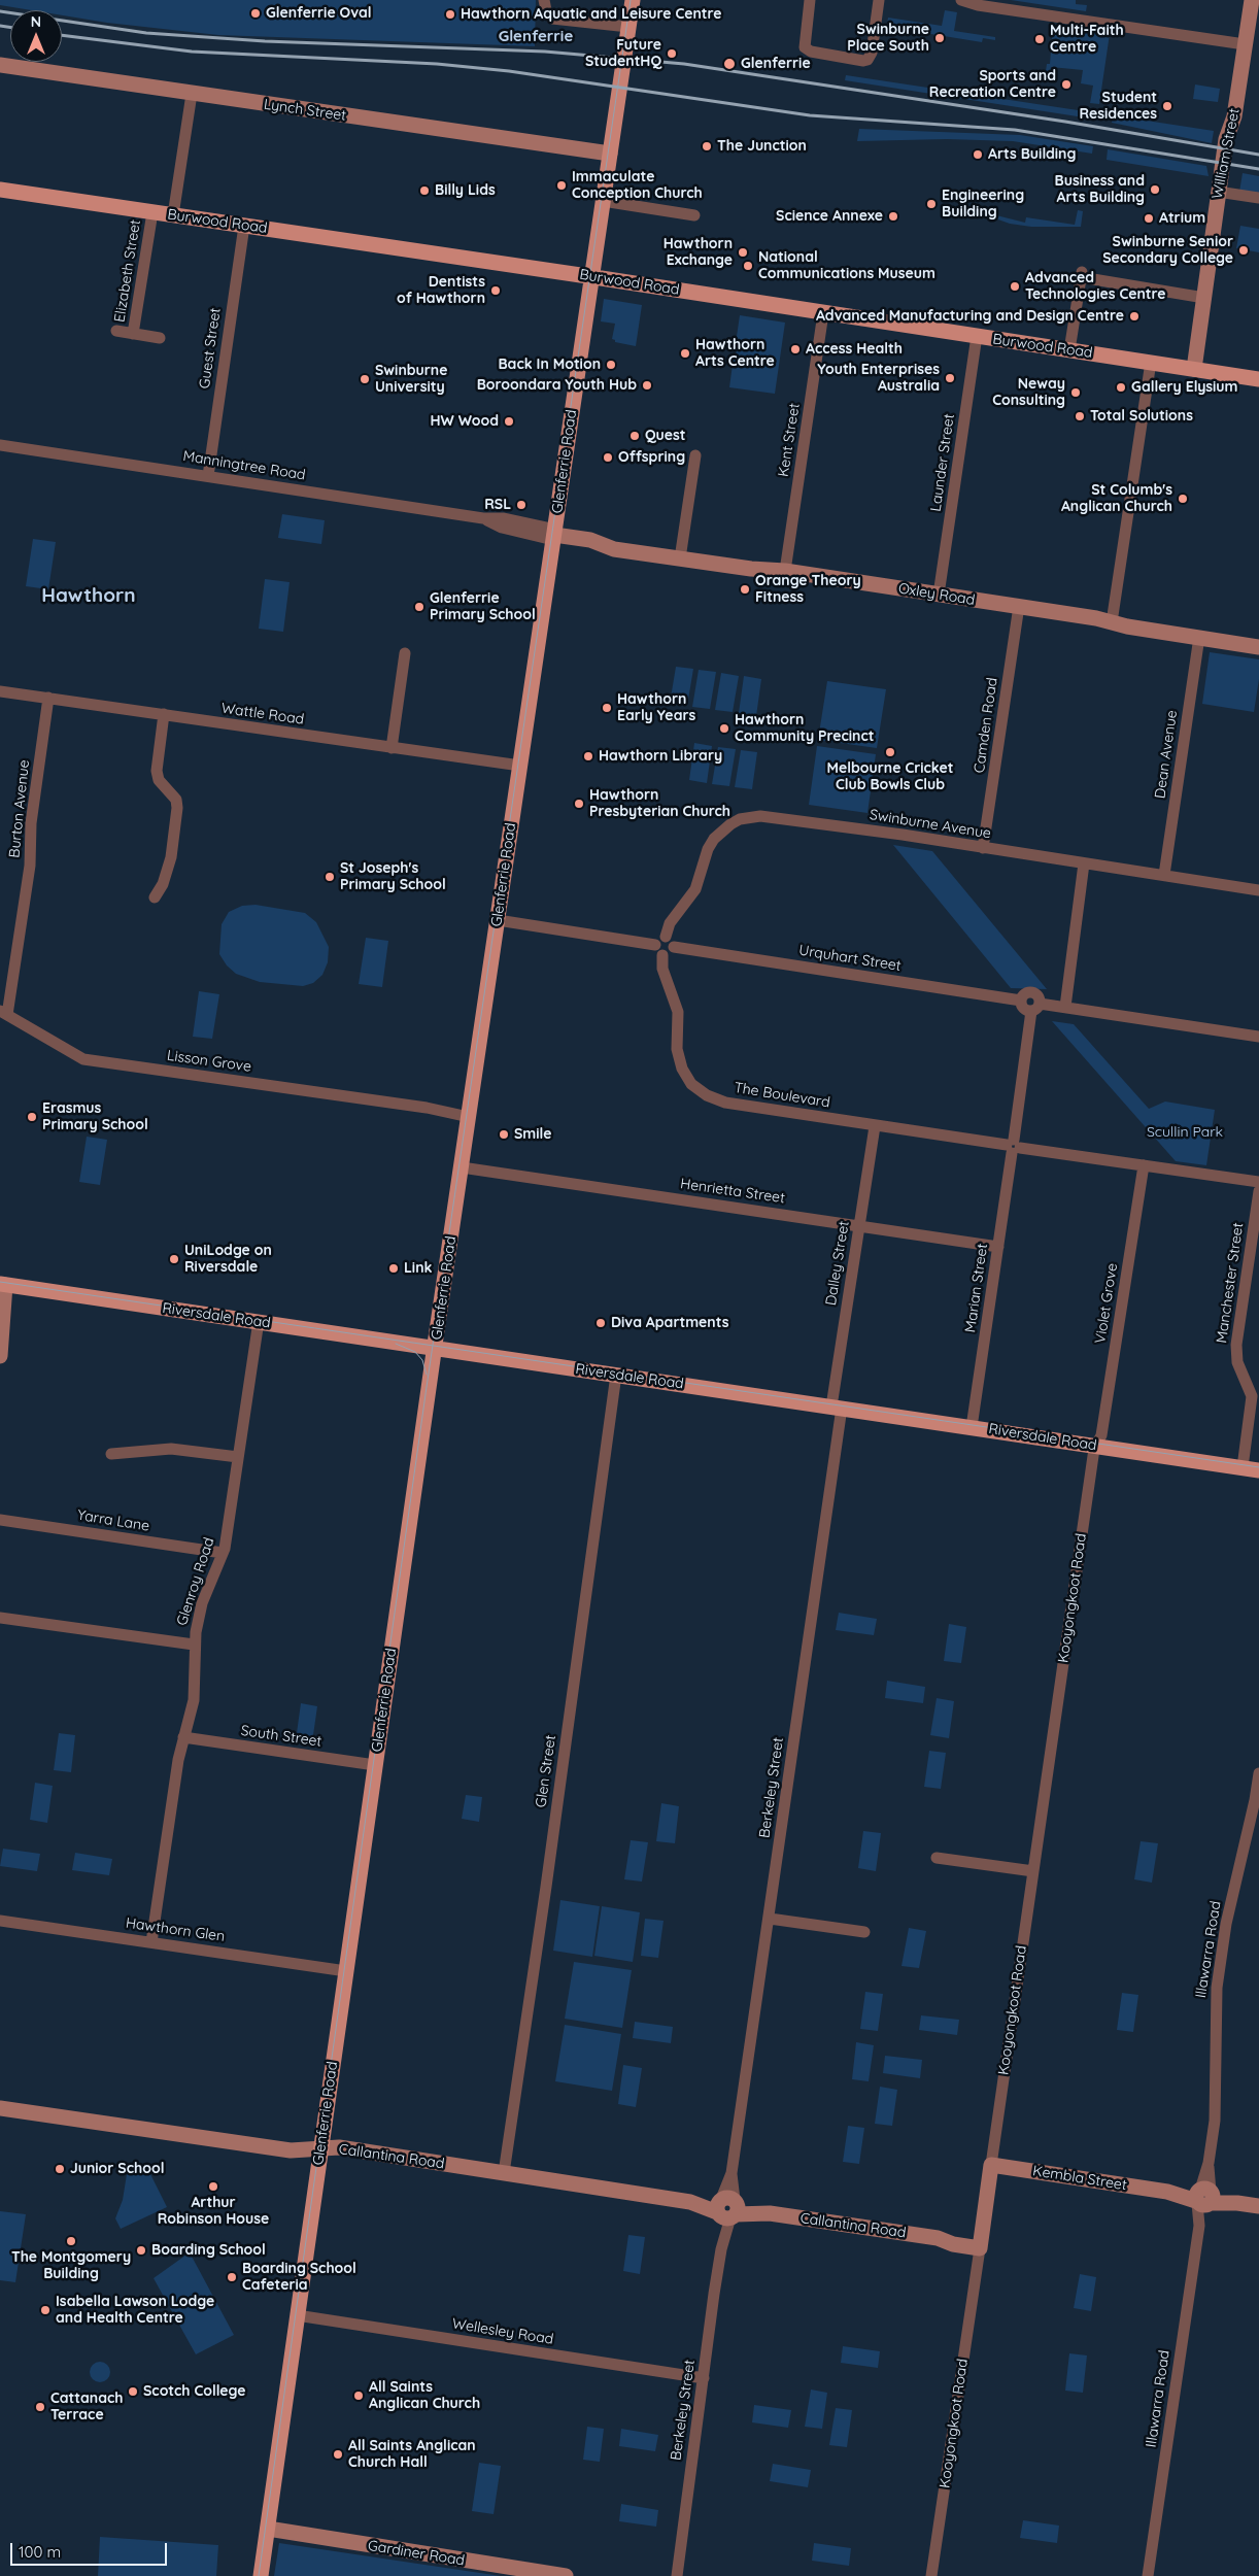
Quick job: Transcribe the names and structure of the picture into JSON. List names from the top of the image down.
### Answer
{
  "streets": {
    "main road": ["Burwood Road", "Glenferrie Road", "Riversdale Road"],
    "street": [
      "Lynch Street",
      "William Street",
      "Elizabeth Street",
      "Guest Street",
      "Kent Street",
      "Launder Street",
      "Manningtree Road",
      "Oxley Road",
      "Wattle Road",
      "Camden Road",
      "Dean Avenue",
      "Burton Avenue",
      "Swinburne Avenue",
      "Urquhart Street",
      "Lisson Grove",
      "The Boulevard",
      "Henrietta Street",
      "Dalley Street",
      "Manchester Street",
      "Marian Street",
      "Violet Grove",
      "Yarra Lane",
      "Glenroy Road",
      "Kooyongkoot Road",
      "South Street",
      "Glen Street",
      "Berkeley Street",
      "Hawthorn Glen",
      "Illawarra Road",
      "Callantina Road",
      "Kembla Street",
      "Wellesley Road",
      "Gardiner Road"
    ]
  },
  "crossings": [
    ["Lynch Street", "Glenferrie Road"],
    ["William Street", "Burwood Road"],
    ["Burwood Road", "Elizabeth Street"],
    ["Burwood Road", "Guest Street"],
    ["Burwood Road", "Kent Street"],
    ["Burwood Road", "Glenferrie Road"],
    ["Burwood Road", "Launder Street"],
    ["Guest Street", "Manningtree Road"],
    ["Kent Street", "Oxley Road"],
    ["Glenferrie Road", "Manningtree Road"],
    ["Glenferrie Road", "Oxley Road"],
    ["Glenferrie Road", "Wattle Road"],
    ["Glenferrie Road", "Lisson Grove"],
    ["Glenferrie Road", "Henrietta Street"],
    ["Glenferrie Road", "Riversdale Road"],
    ["Glenferrie Road", "South Street"],
    ["Glenferrie Road", "Hawthorn Glen"],
    ["Glenferrie Road", "Callantina Road"],
    ["Glenferrie Road", "Wellesley Road"],
    ["Glenferrie Road", "Gardiner Road"],
    ["Launder Street", "Oxley Road"],
    ["Manningtree Road", "Oxley Road"],
    ["Oxley Road", "Camden Road"],
    ["Oxley Road", "Dean Avenue"],
    ["Wattle Road", "Burton Avenue"],
    ["Camden Road", "Swinburne Avenue"],
    ["Dean Avenue", "Swinburne Avenue"],
    ["Burton Avenue", "Lisson Grove"],
    ["Swinburne Avenue", "Urquhart Street"],
    ["Swinburne Avenue", "The Boulevard"],
    ["Urquhart Street", "The Boulevard"],
    ["Urquhart Street", "Marian Street"],
    ["The Boulevard", "Dalley Street"],
    ["The Boulevard", "Marian Street"],
    ["The Boulevard", "Violet Grove"],
    ["Henrietta Street", "Dalley Street"],
    ["Henrietta Street", "Marian Street"],
    ["Dalley Street", "Riversdale Road"],
    ["Dalley Street", "Berkeley Street"],
    ["Manchester Street", "Riversdale Road"],
    ["Marian Street", "Riversdale Road"],
    ["Violet Grove", "Riversdale Road"],
    ["Violet Grove", "Kooyongkoot Road"],
    ["Riversdale Road", "Glenroy Road"],
    ["Riversdale Road", "Kooyongkoot Road"],
    ["Riversdale Road", "Glen Street"],
    ["Riversdale Road", "Berkeley Street"],
    ["Yarra Lane", "Glenroy Road"],
    ["Glenroy Road", "South Street"],
    ["Glenroy Road", "Hawthorn Glen"],
    ["Kooyongkoot Road", "Callantina Road"],
    ["Kooyongkoot Road", "Kembla Street"],
    ["Glen Street", "Callantina Road"],
    ["Berkeley Street", "Callantina Road"],
    ["Berkeley Street", "Wellesley Road"],
    ["Illawarra Road", "Kembla Street"]
  ],
  "districts": ["Glenferrie", "Hawthorn"],
  "parks": ["Scullin Park"],
  "places": [
    "Glenferrie Oval",
    "Hawthorn Aquatic and Leisure Centre",
    "Swinburne Place South",
    "Multi-Faith Centre",
    "Future StudentHQ",
    "Glenferrie",
    "Sports and Recreation Centre",
    "Student Residences",
    "The Junction",
    "Arts Building",
    "Immaculate Conception Church",
    "Business and Arts Building",
    "Billy Lids",
    "Engineering Building",
    "Science Annexe",
    "Atrium",
    "Swinburne Senior Secondary College",
    "Hawthorn Exchange",
    "National Communications Museum",
    "Advanced Technologies Centre",
    "Dentists of Hawthorn",
    "Advanced Manufacturing and Design Centre",
    "Access Health",
    "Hawthorn Arts Centre",
    "Back In Motion",
    "Youth Enterprises Australia",
    "Swinburne University",
    "Boroondara Youth Hub",
    "Gallery Elysium",
    "Neway Consulting",
    "Total Solutions",
    "HW Wood",
    "Quest",
    "Offspring",
    "St Columb's Anglican Church",
    "RSL",
    "Orange Theory Fitness",
    "Glenferrie Primary School",
    "Hawthorn Early Years",
    "Hawthorn Community Precinct",
    "Melbourne Cricket Club Bowls Club",
    "Hawthorn Library",
    "Hawthorn Presbyterian Church",
    "St Joseph's Primary School",
    "Erasmus Primary School",
    "Smile",
    "UniLodge on Riversdale",
    "Link",
    "Diva Apartments",
    "Junior School",
    "Arthur Robinson House",
    "The Montgomery Building",
    "Boarding School",
    "Boarding School Cafeteria",
    "Isabella Lawson Lodge and Health Centre",
    "Scotch College",
    "All Saints Anglican Church",
    "Cattanach Terrace",
    "All Saints Anglican Church Hall"
  ],
  "scale_bar": "100 m",
  "north": "top"
}
